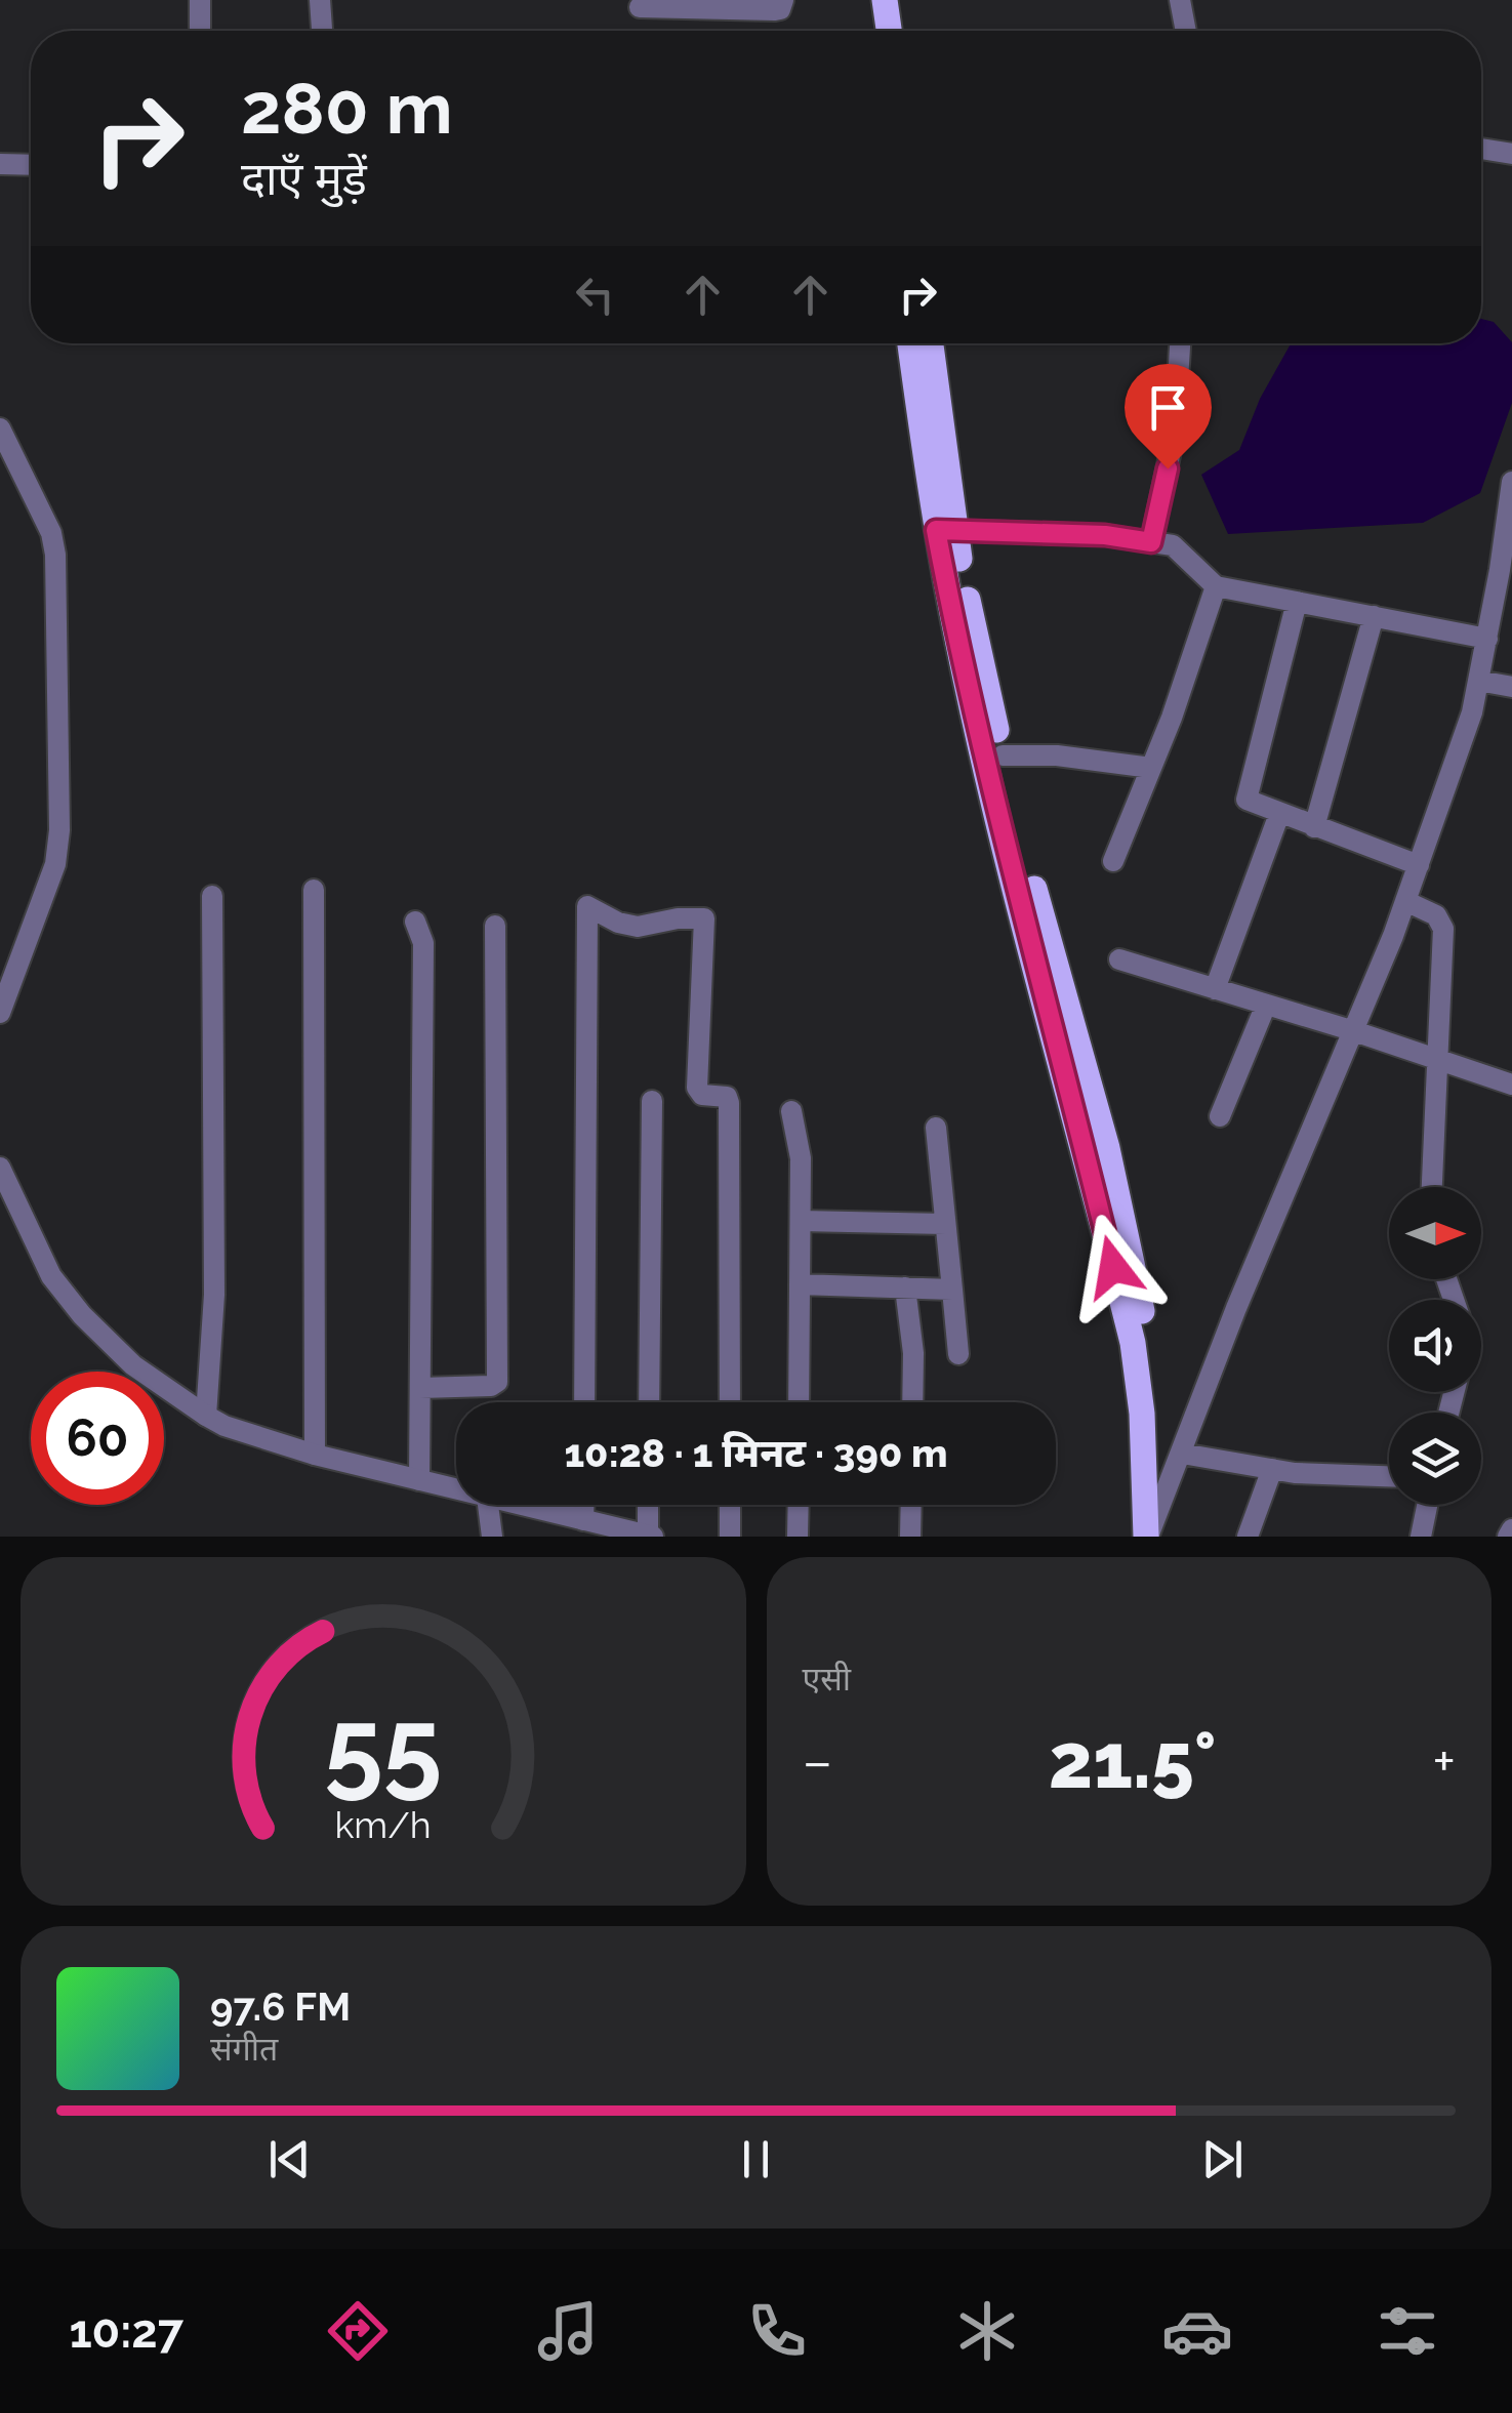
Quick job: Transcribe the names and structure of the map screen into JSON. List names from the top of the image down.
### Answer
{
  "north": "right",
  "page": {
    "turn": ["280 m", "दाएँ मुड़ें"],
    "limit": "60",
    "trip": "10:28 · 1 मिनट · 390 m",
    "tile": "एसी",
    "heat": ["−", "21.5°", "+"],
    "song": ["97.6 FM", "संगीत"],
    "tabs": "10:27",
    "gauge": ["55", "km/h"]
  }
}
